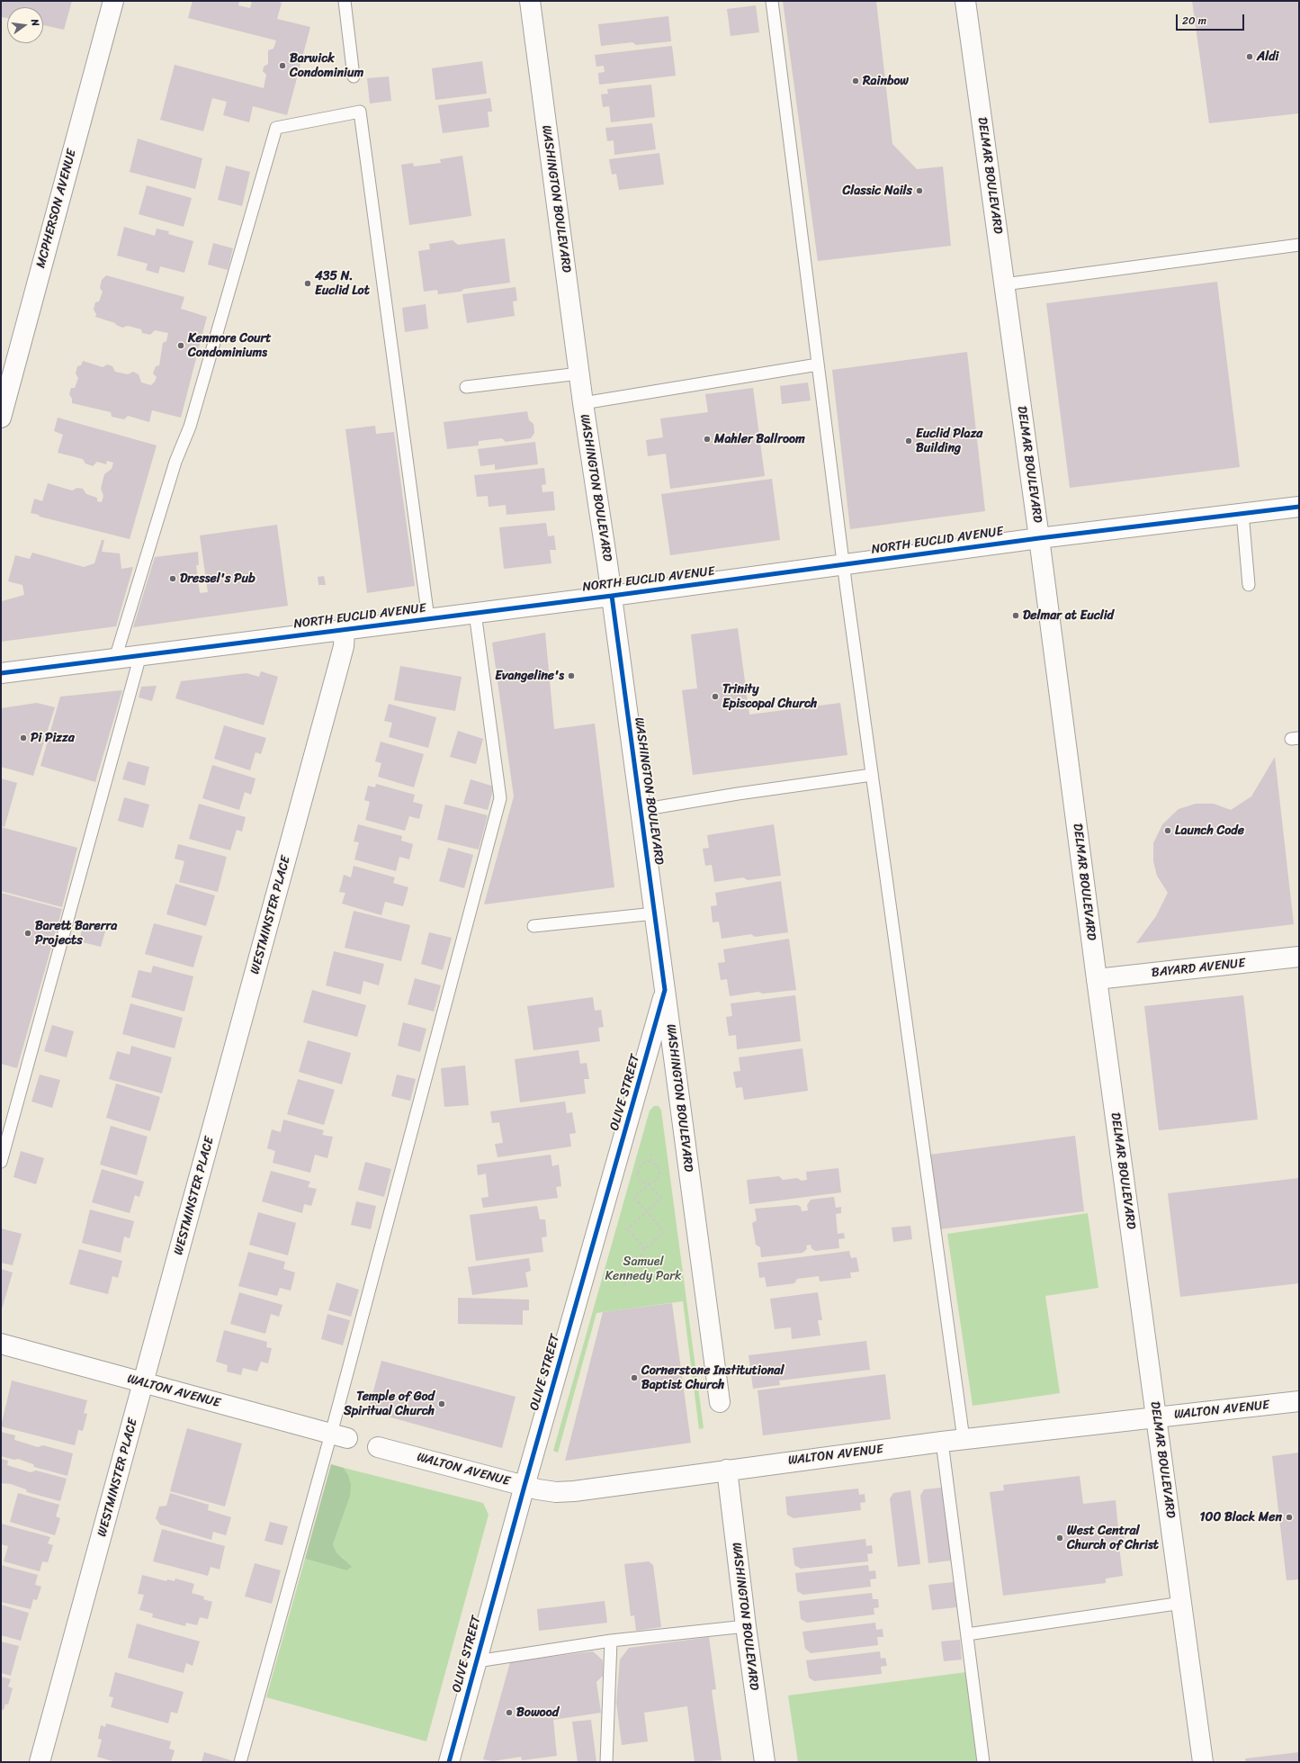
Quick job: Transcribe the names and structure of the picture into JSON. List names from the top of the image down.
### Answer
{
  "streets": {
    "street": [
      "DELMAR BOULEVARD",
      "WASHINGTON BOULEVARD",
      "MCPHERSON AVENUE",
      "NORTH EUCLID AVENUE",
      "WESTMINSTER PLACE",
      "BAYARD AVENUE",
      "OLIVE STREET",
      "WALTON AVENUE"
    ]
  },
  "crossings": [
    ["DELMAR BOULEVARD", "NORTH EUCLID AVENUE"],
    ["DELMAR BOULEVARD", "BAYARD AVENUE"],
    ["DELMAR BOULEVARD", "WALTON AVENUE"],
    ["WASHINGTON BOULEVARD", "NORTH EUCLID AVENUE"],
    ["WASHINGTON BOULEVARD", "OLIVE STREET"],
    ["WASHINGTON BOULEVARD", "WALTON AVENUE"],
    ["NORTH EUCLID AVENUE", "WESTMINSTER PLACE"],
    ["WESTMINSTER PLACE", "WALTON AVENUE"],
    ["OLIVE STREET", "WALTON AVENUE"]
  ],
  "parks": ["Samuel Kennedy Park"],
  "places": [
    "Aldi",
    "Barwick Condominium",
    "Rainbow",
    "Classic Nails",
    "435 N. Euclid Lot",
    "Kenmore Court Condominiums",
    "Mahler Ballroom",
    "Euclid Plaza Building",
    "Dressel's Pub",
    "Delmar at Euclid",
    "Evangeline's",
    "Trinity Episcopal Church",
    "Pi Pizza",
    "Launch Code",
    "Barett Barerra Projects",
    "Cornerstone Institutional Baptist Church",
    "Temple of God Spiritual Church",
    "100 Black Men",
    "West Central Church of Christ",
    "Bowood"
  ],
  "scale_bar": "20 m",
  "north": "right"
}
